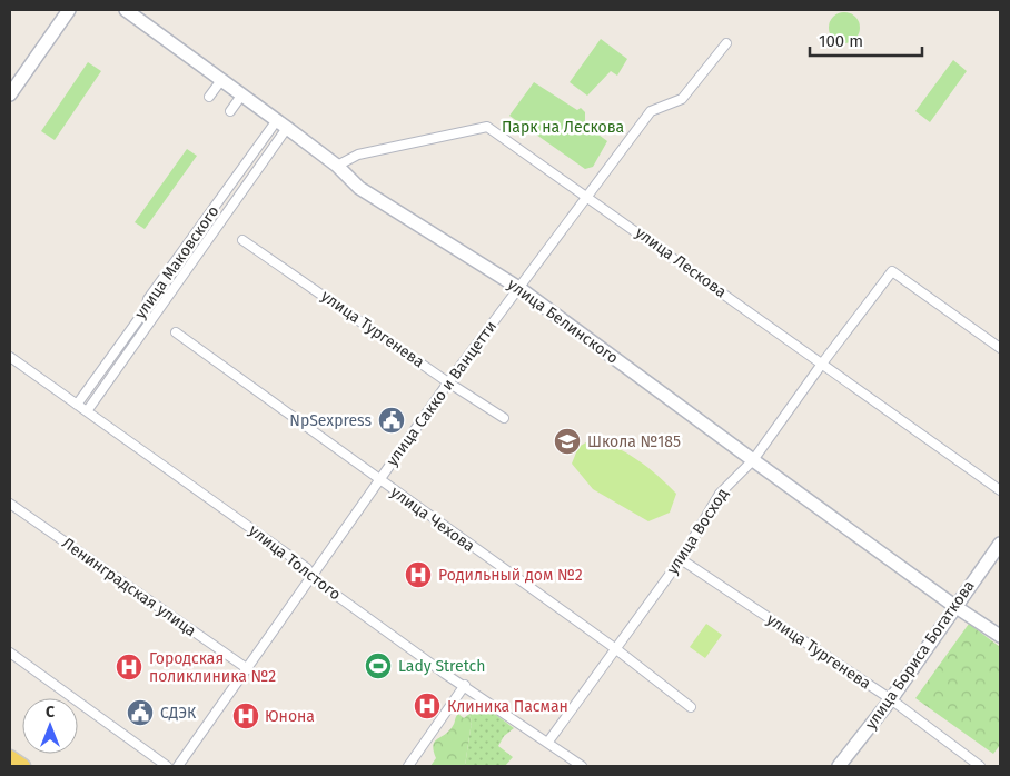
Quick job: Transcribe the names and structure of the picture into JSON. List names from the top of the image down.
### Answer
{
  "streets": {
    "street": [
      "улица Маковского",
      "улица Лескова",
      "улица Белинского",
      "улица Тургенева",
      "улица Сакко и Ванцетти",
      "улица Чехова",
      "улица Восход",
      "улица Толстого",
      "Ленинградская улица",
      "улица Бориса Богаткова"
    ]
  },
  "crossings": [
    ["улица Маковского", "улица Белинского"],
    ["улица Маковского", "улица Толстого"],
    ["улица Лескова", "улица Белинского"],
    ["улица Лескова", "улица Сакко и Ванцетти"],
    ["улица Лескова", "улица Восход"],
    ["улица Белинского", "улица Сакко и Ванцетти"],
    ["улица Белинского", "улица Восход"],
    ["улица Белинского", "улица Бориса Богаткова"],
    ["улица Тургенева", "улица Сакко и Ванцетти"],
    ["улица Тургенева", "улица Восход"],
    ["улица Тургенева", "улица Бориса Богаткова"],
    ["улица Сакко и Ванцетти", "улица Чехова"],
    ["улица Сакко и Ванцетти", "улица Толстого"],
    ["улица Сакко и Ванцетти", "Ленинградская улица"],
    ["улица Чехова", "улица Восход"],
    ["улица Восход", "улица Толстого"]
  ],
  "parks": ["Парк на Лескова"],
  "places": {
    "public building": ["NpSexpress", "СДЭК"],
    "school or university": ["Школа №185"],
    "hospital": [
      "Родильный дом №2",
      "Городская поликлиника №2",
      "Клиника Пасман",
      "Юнона"
    ],
    "sports": ["Lady Stretch"]
  },
  "scale_bar": "100 m",
  "north": "top"
}
